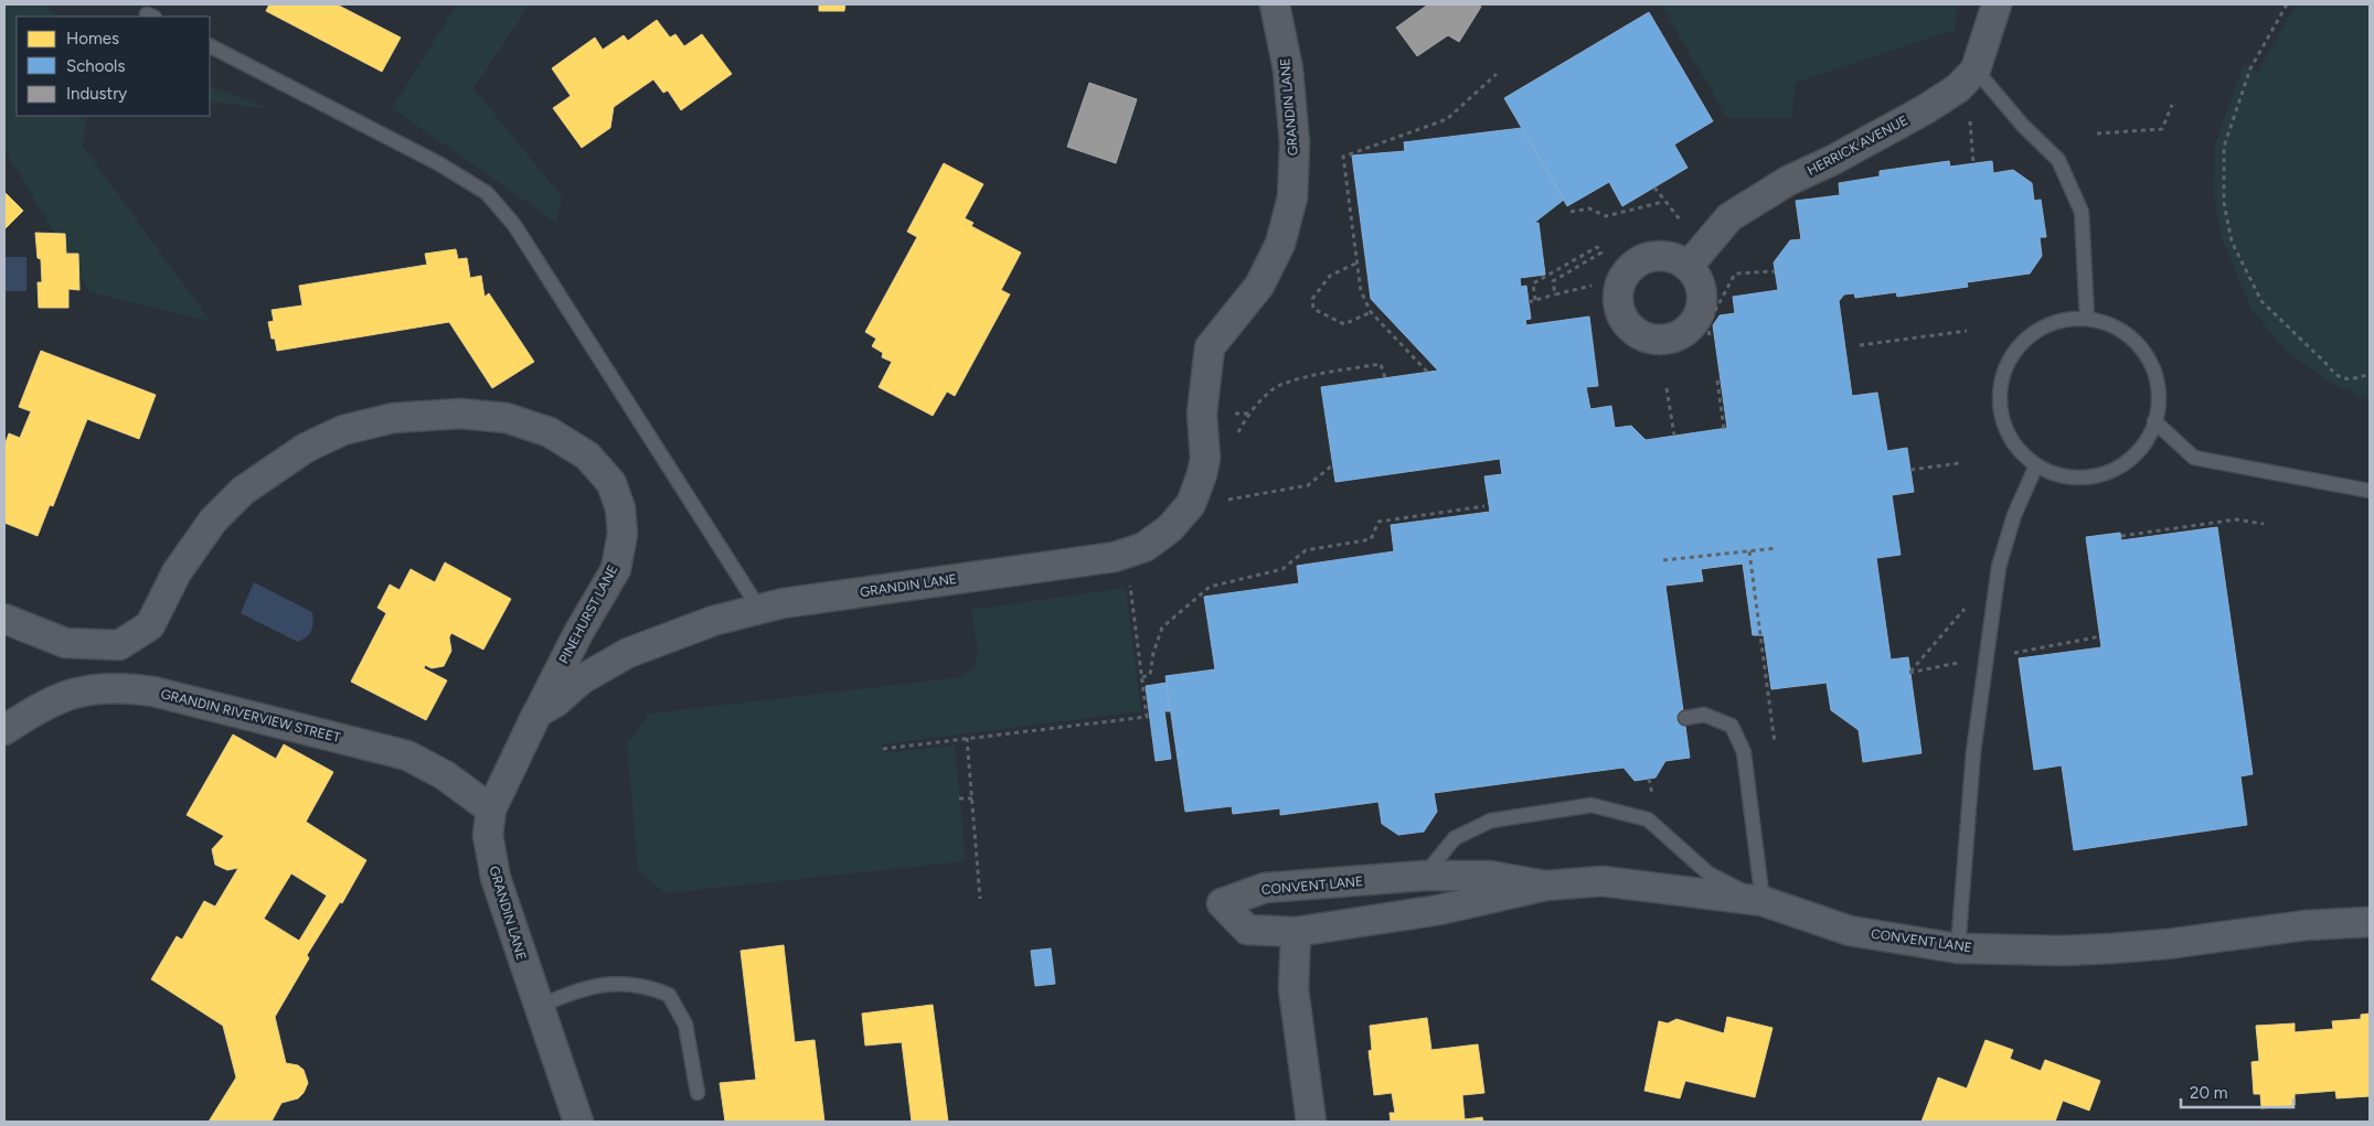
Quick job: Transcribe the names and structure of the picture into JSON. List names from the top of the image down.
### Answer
{
  "streets": {
    "street": [
      "GRANDIN LANE",
      "HERRICK AVENUE",
      "PINEHURST LANE",
      "GRANDIN RIVERVIEW STREET",
      "CONVENT LANE"
    ]
  },
  "crossings": [
    ["GRANDIN LANE", "PINEHURST LANE"],
    ["GRANDIN LANE", "GRANDIN RIVERVIEW STREET"]
  ],
  "legend": ["Homes", "Schools", "Industry"],
  "scale_bar": "20 m"
}
